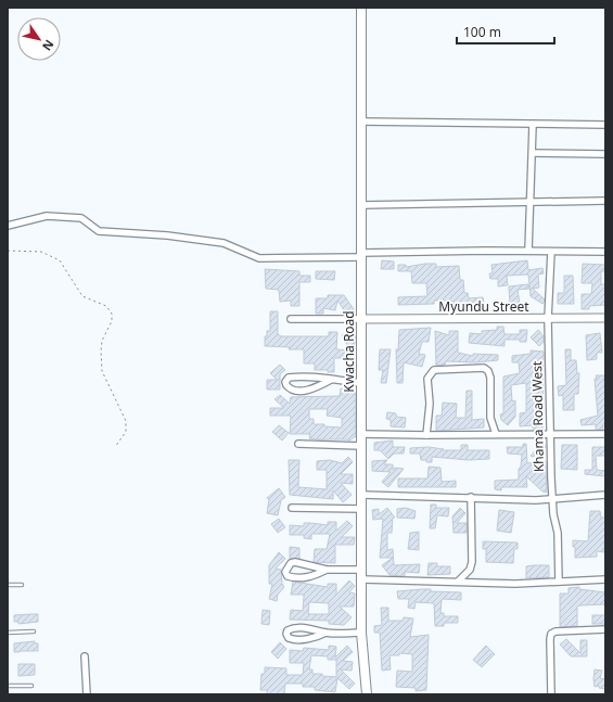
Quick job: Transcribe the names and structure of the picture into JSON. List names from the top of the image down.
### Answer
{
  "streets": {
    "main road": ["Kwacha Road"],
    "street": ["Myundu Street", "Khama Road West"]
  },
  "crossings": [
    ["Myundu Street", "Kwacha Road"],
    ["Myundu Street", "Khama Road West"]
  ],
  "scale_bar": "100 m",
  "north": "bottom right"
}
